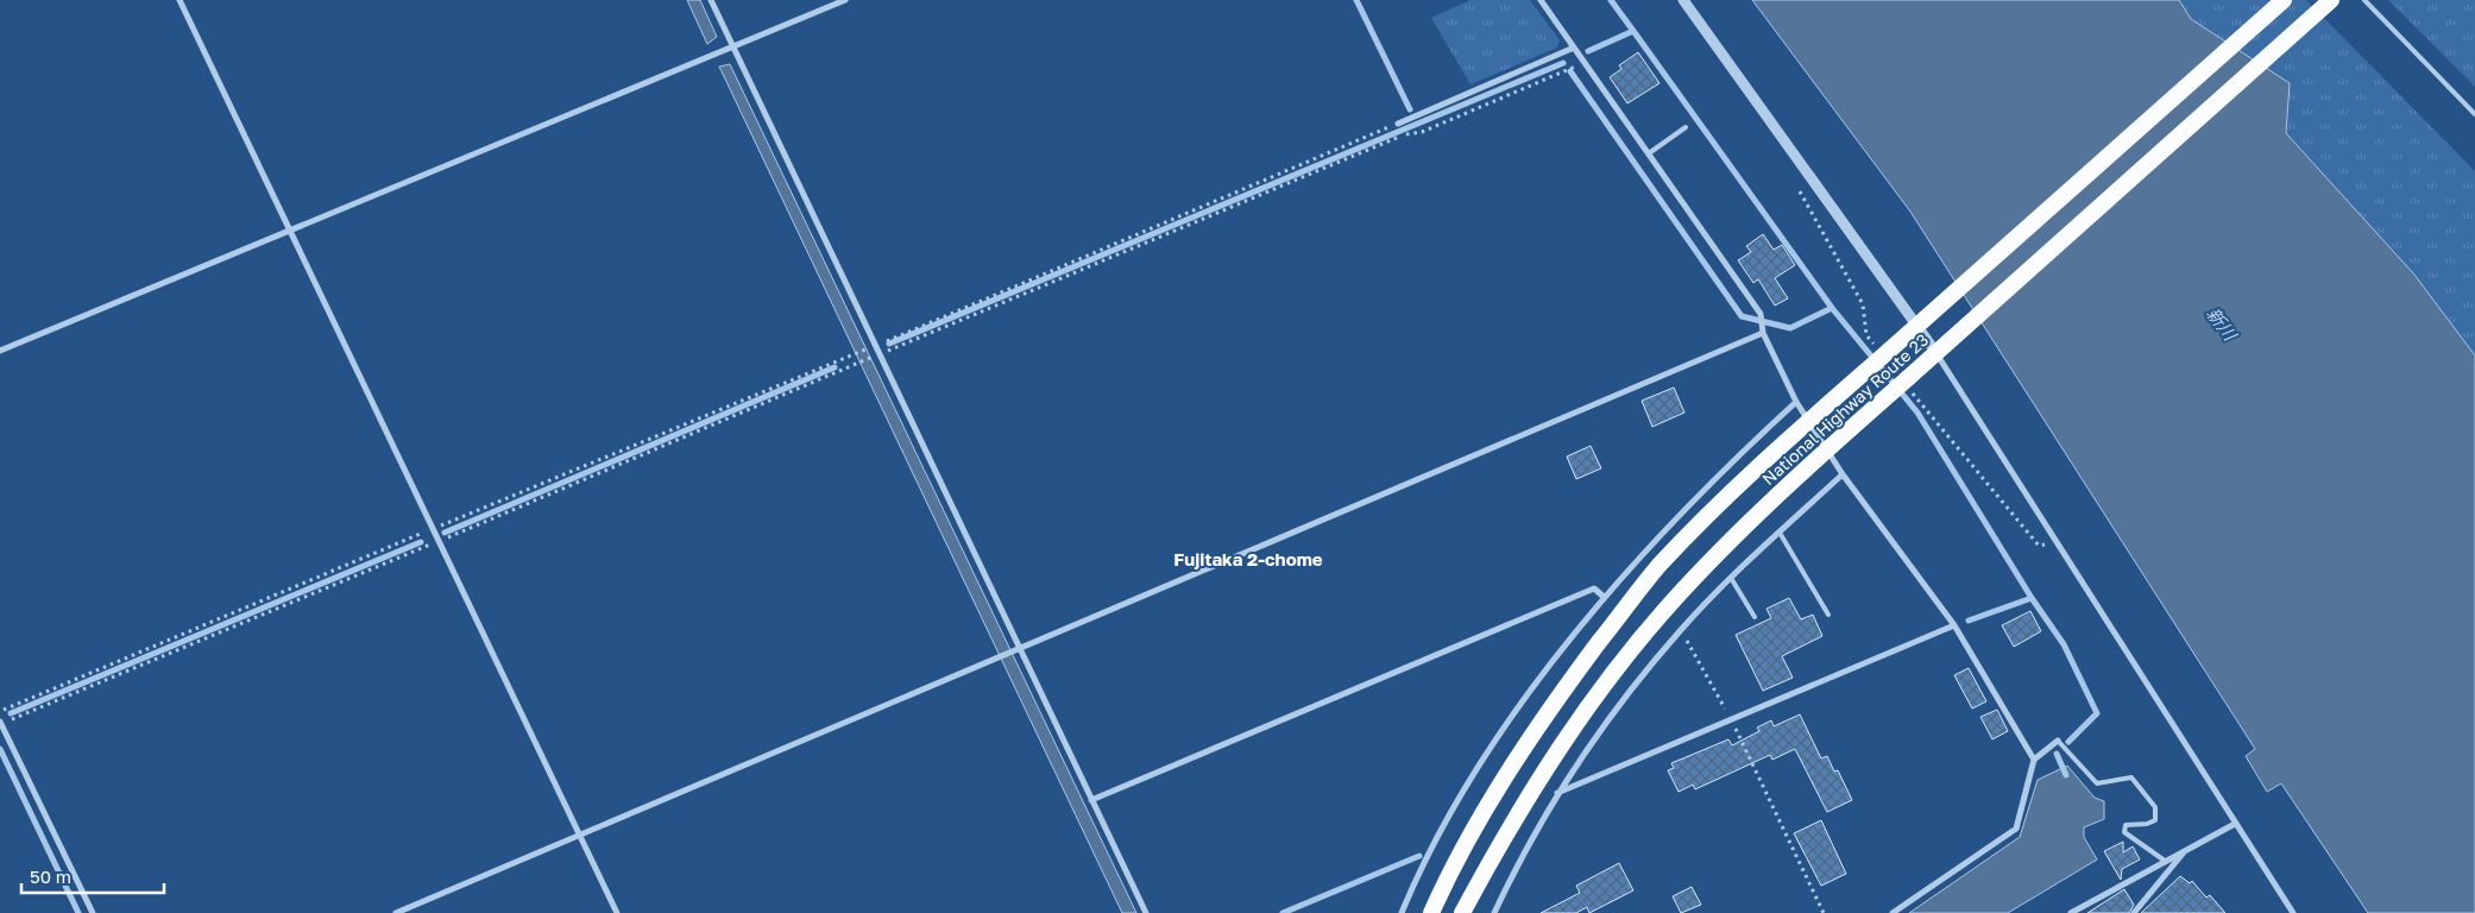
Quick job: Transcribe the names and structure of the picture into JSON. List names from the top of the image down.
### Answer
{
  "streets": {
    "highway": ["National Highway Route 23"]
  },
  "districts": ["Fujitaka 2-chome"],
  "water": ["新川"],
  "scale_bar": "50 m"
}
